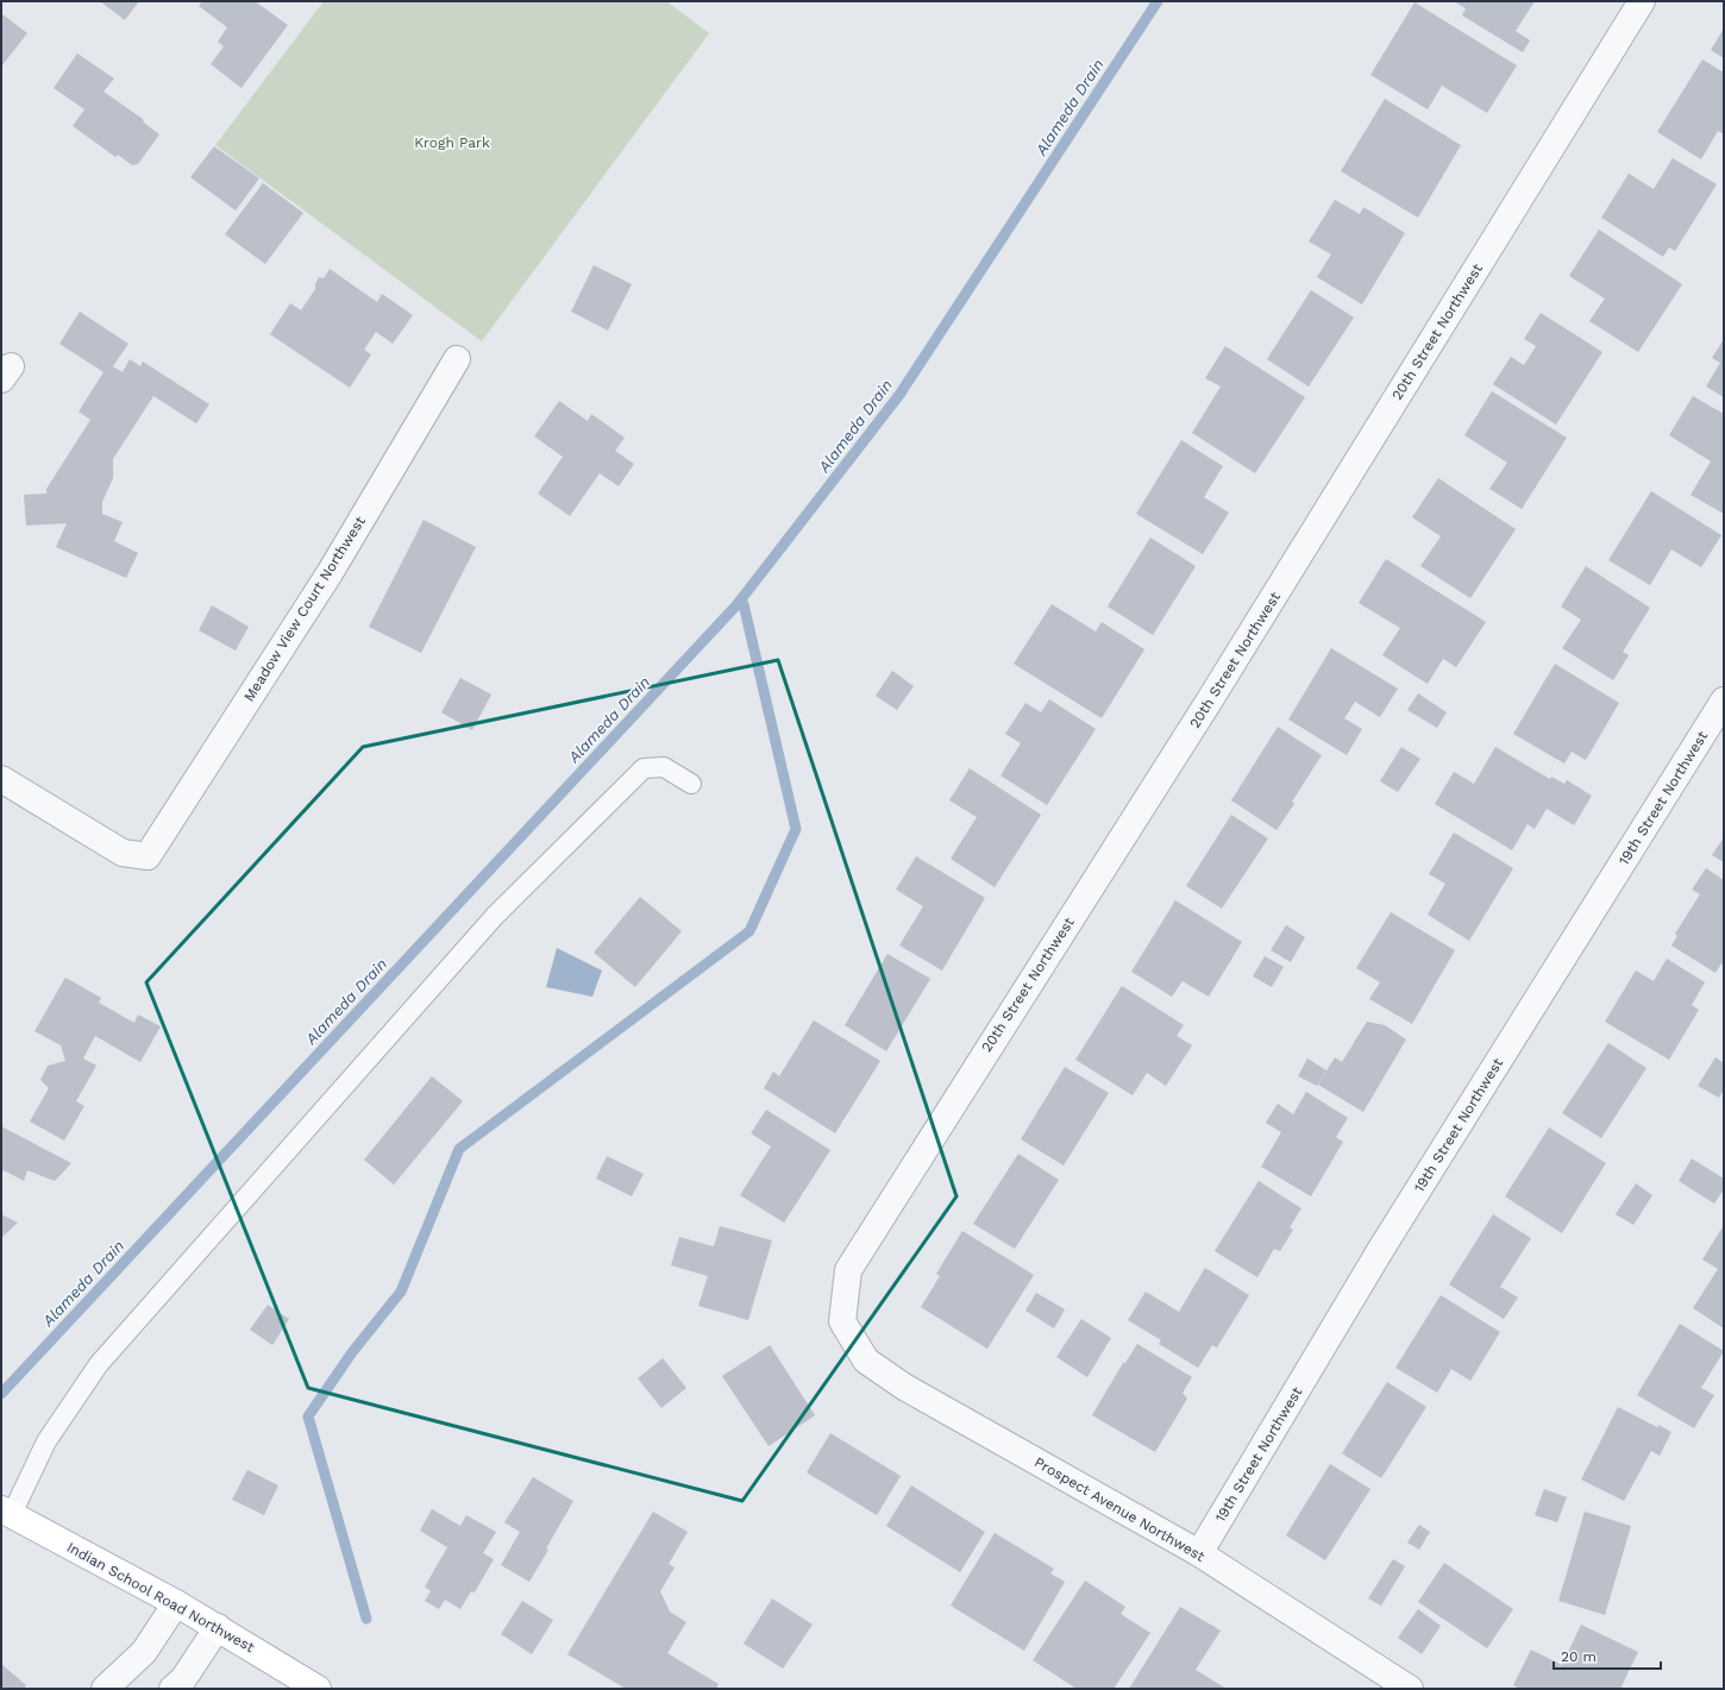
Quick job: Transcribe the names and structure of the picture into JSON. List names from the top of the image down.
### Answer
{
  "streets": {
    "main road": ["Indian School Road Northwest"],
    "street": [
      "20th Street Northwest",
      "Meadow View Court Northwest",
      "19th Street Northwest",
      "Prospect Avenue Northwest"
    ]
  },
  "crossings": [
    ["20th Street Northwest", "Prospect Avenue Northwest"],
    ["19th Street Northwest", "Prospect Avenue Northwest"]
  ],
  "water": ["Alameda Drain"],
  "parks": ["Krogh Park"],
  "scale_bar": "20 m"
}
